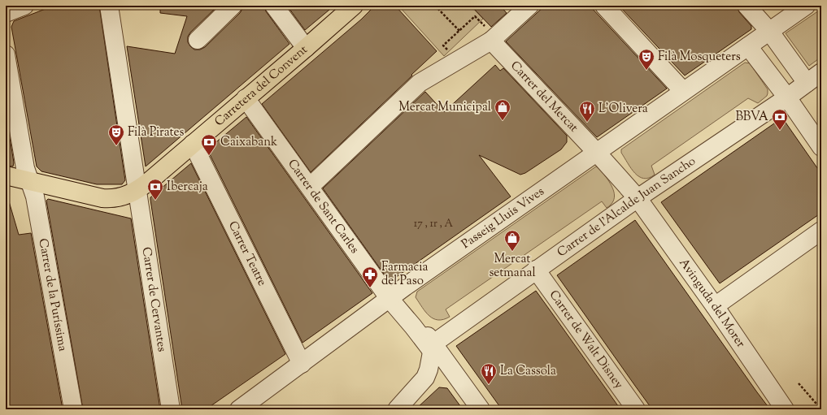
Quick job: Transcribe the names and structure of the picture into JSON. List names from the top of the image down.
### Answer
{
  "streets": {
    "main road": ["Carretera del Convent"],
    "street": [
      "Carrer del Mercat",
      "Carrer de Sant Carles",
      "Carrer de l'Alcalde Juan Sancho",
      "Passeig Lluis Vives",
      "Carrer Teatre",
      "Carrer de la Puríssima",
      "Carrer de Cervantes",
      "Avinguda del Morer",
      "Carrer de Walt Disney"
    ]
  },
  "crossings": [
    ["Carretera del Convent", "Carrer de Sant Carles"],
    ["Carretera del Convent", "Carrer Teatre"],
    ["Carretera del Convent", "Carrer de la Puríssima"],
    ["Carretera del Convent", "Carrer de Cervantes"],
    ["Carrer del Mercat", "Carrer de l'Alcalde Juan Sancho"],
    ["Carrer del Mercat", "Passeig Lluis Vives"],
    ["Carrer del Mercat", "Avinguda del Morer"],
    ["Carrer de Sant Carles", "Carrer de l'Alcalde Juan Sancho"],
    ["Carrer de Sant Carles", "Passeig Lluis Vives"],
    ["Carrer de l'Alcalde Juan Sancho", "Avinguda del Morer"],
    ["Carrer de l'Alcalde Juan Sancho", "Carrer de Walt Disney"],
    ["Passeig Lluis Vives", "Carrer Teatre"]
  ],
  "places": {
    "theatre": ["Filà Mosqueters", "Filà Pirates"],
    "shop": ["Mercat Municipal", "Mercat setmanal"],
    "restaurant": ["L'Olivera", "La Cassola"],
    "bank": ["BBVA", "Caixabank", "Ibercaja"],
    "pharmacy": ["Farmacia del Paso"]
  },
  "house_numbers": ["17 , 1r , A"]
}
